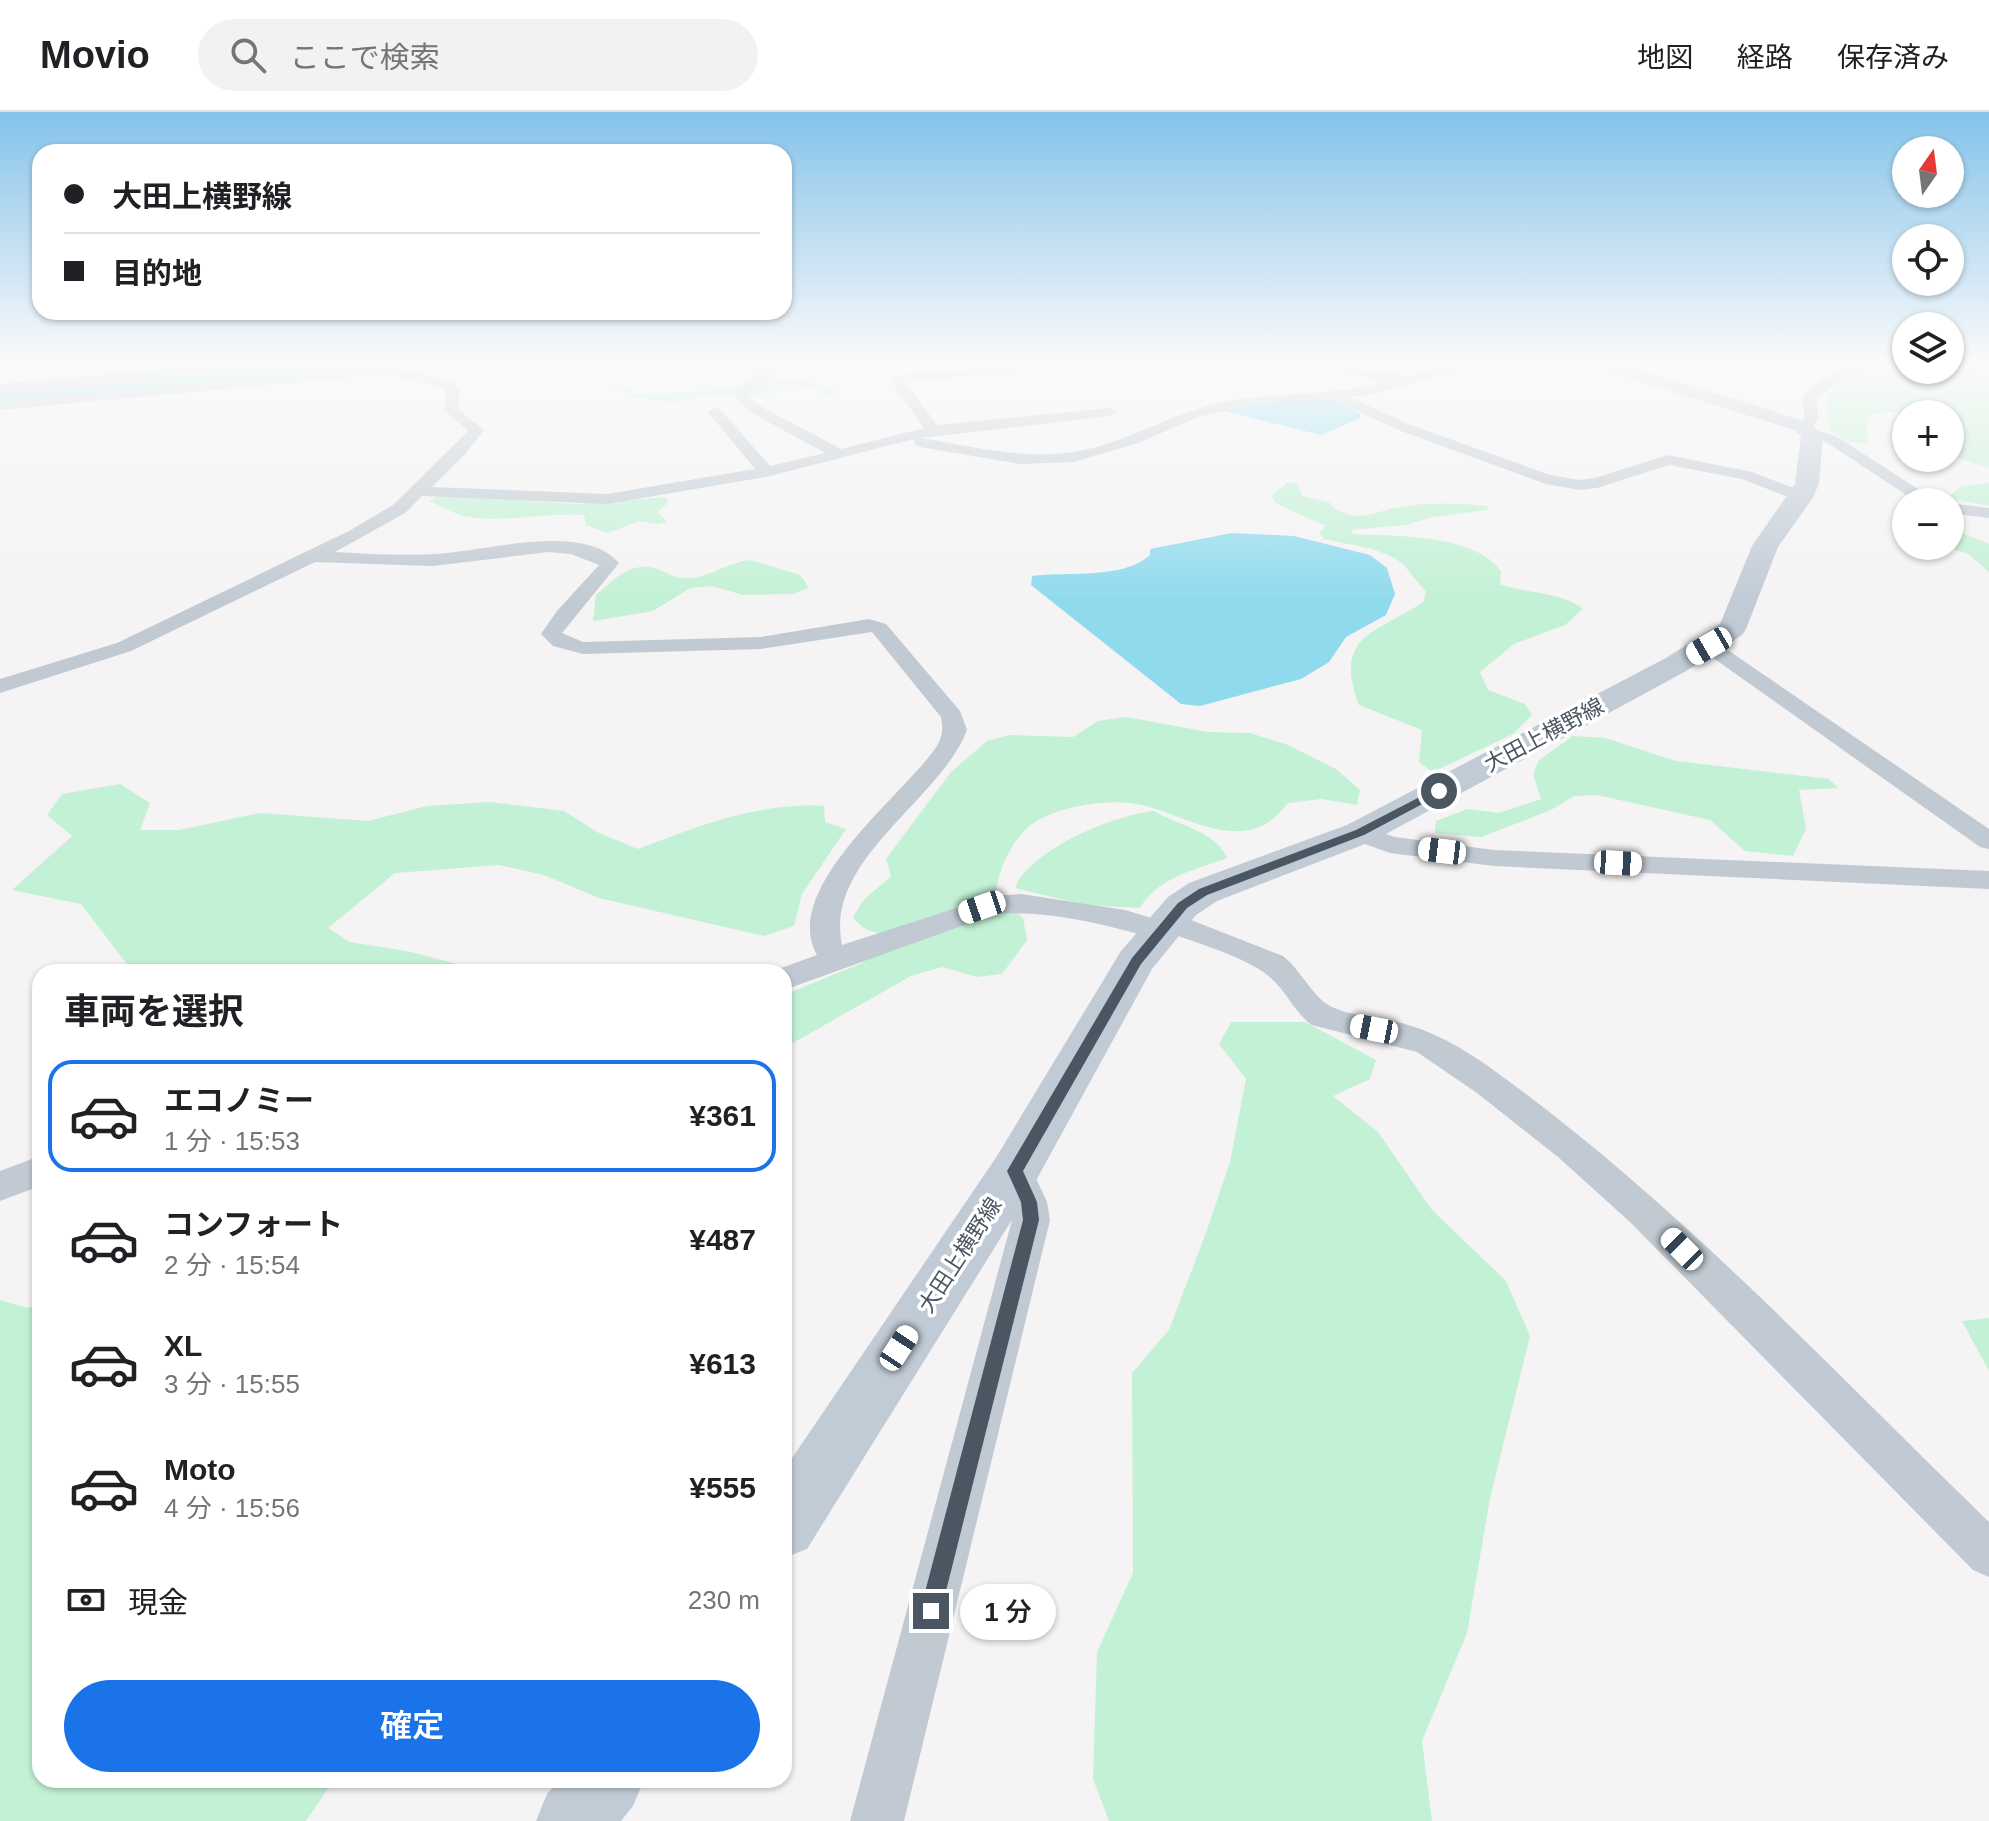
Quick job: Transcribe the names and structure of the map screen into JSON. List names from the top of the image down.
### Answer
{
  "streets": {
    "main road": ["大田上横野線"]
  },
  "north": "top",
  "page": {
    "header": "Movio",
    "search": "ここで検索",
    "nav": ["地図", "経路", "保存済み"],
    "map_buttons": ["+", "−"],
    "banner": ["大田上横野線", "目的地"],
    "heading": "車両を選択",
    "list": [
      {
        "name": "エコノミー",
        "note": "1 分 · 15:53",
        "value": "¥361"
      },
      {
        "name": "コンフォート",
        "note": "2 分 · 15:54",
        "value": "¥487"
      },
      {
        "name": "XL",
        "note": "3 分 · 15:55",
        "value": "¥613"
      },
      {
        "name": "Moto",
        "note": "4 分 · 15:56",
        "value": "¥555"
      }
    ],
    "pay": ["現金", "230 m"],
    "bubble": "1 分",
    "buttons": "確定"
  }
}
